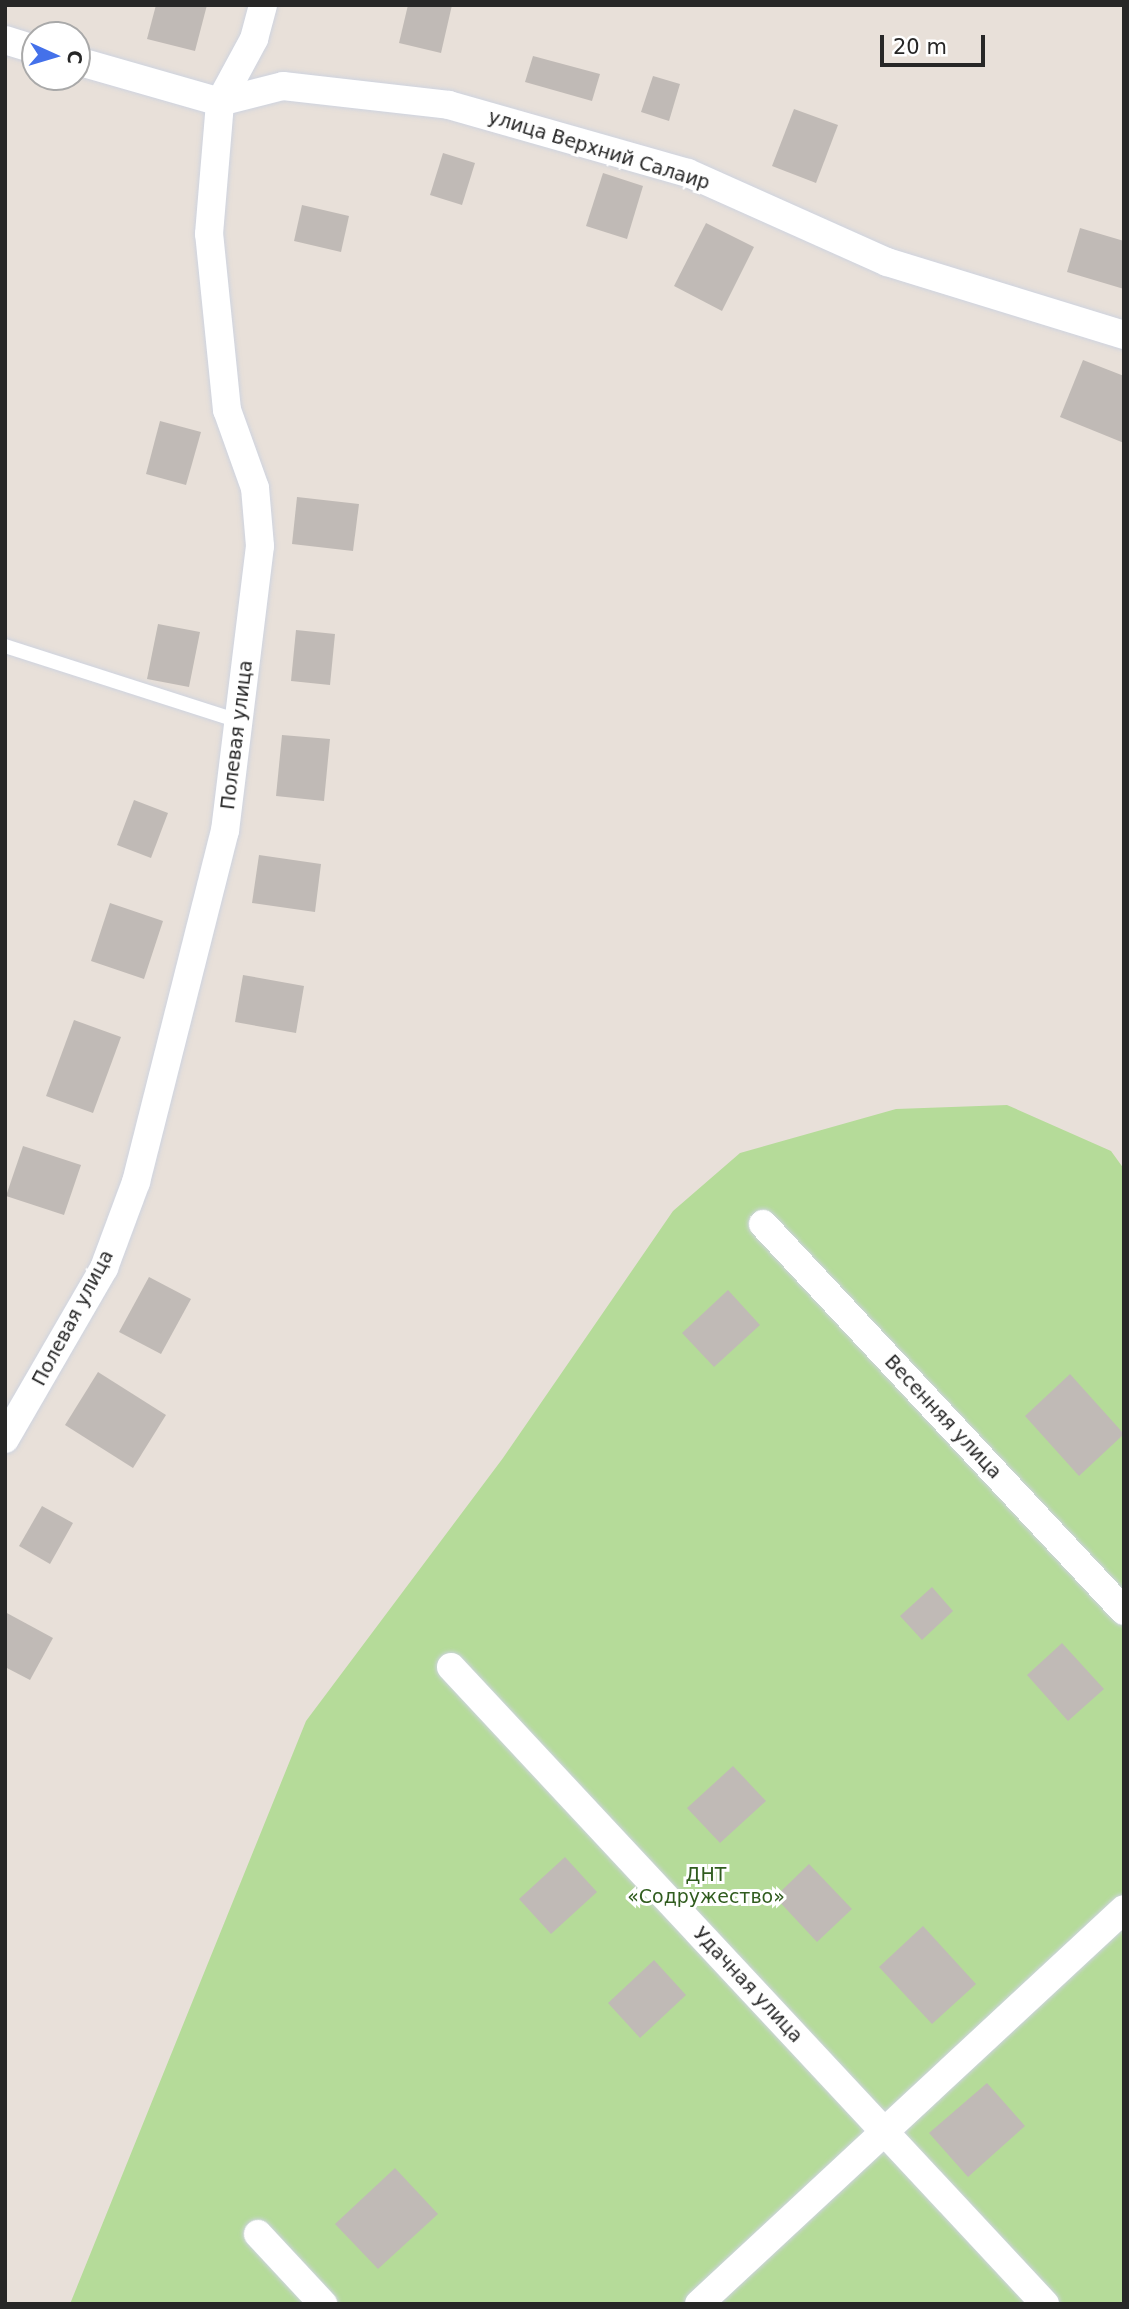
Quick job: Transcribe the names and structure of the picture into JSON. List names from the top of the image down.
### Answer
{
  "streets": {
    "street": [
      "улица Верхний Салаир",
      "Полевая улица",
      "Весенняя улица",
      "Удачная улица"
    ]
  },
  "crossings": [
    ["улица Верхний Салаир", "Полевая улица"]
  ],
  "parks": ["ДНТ «Содружество»"],
  "scale_bar": "20 m",
  "north": "right"
}
